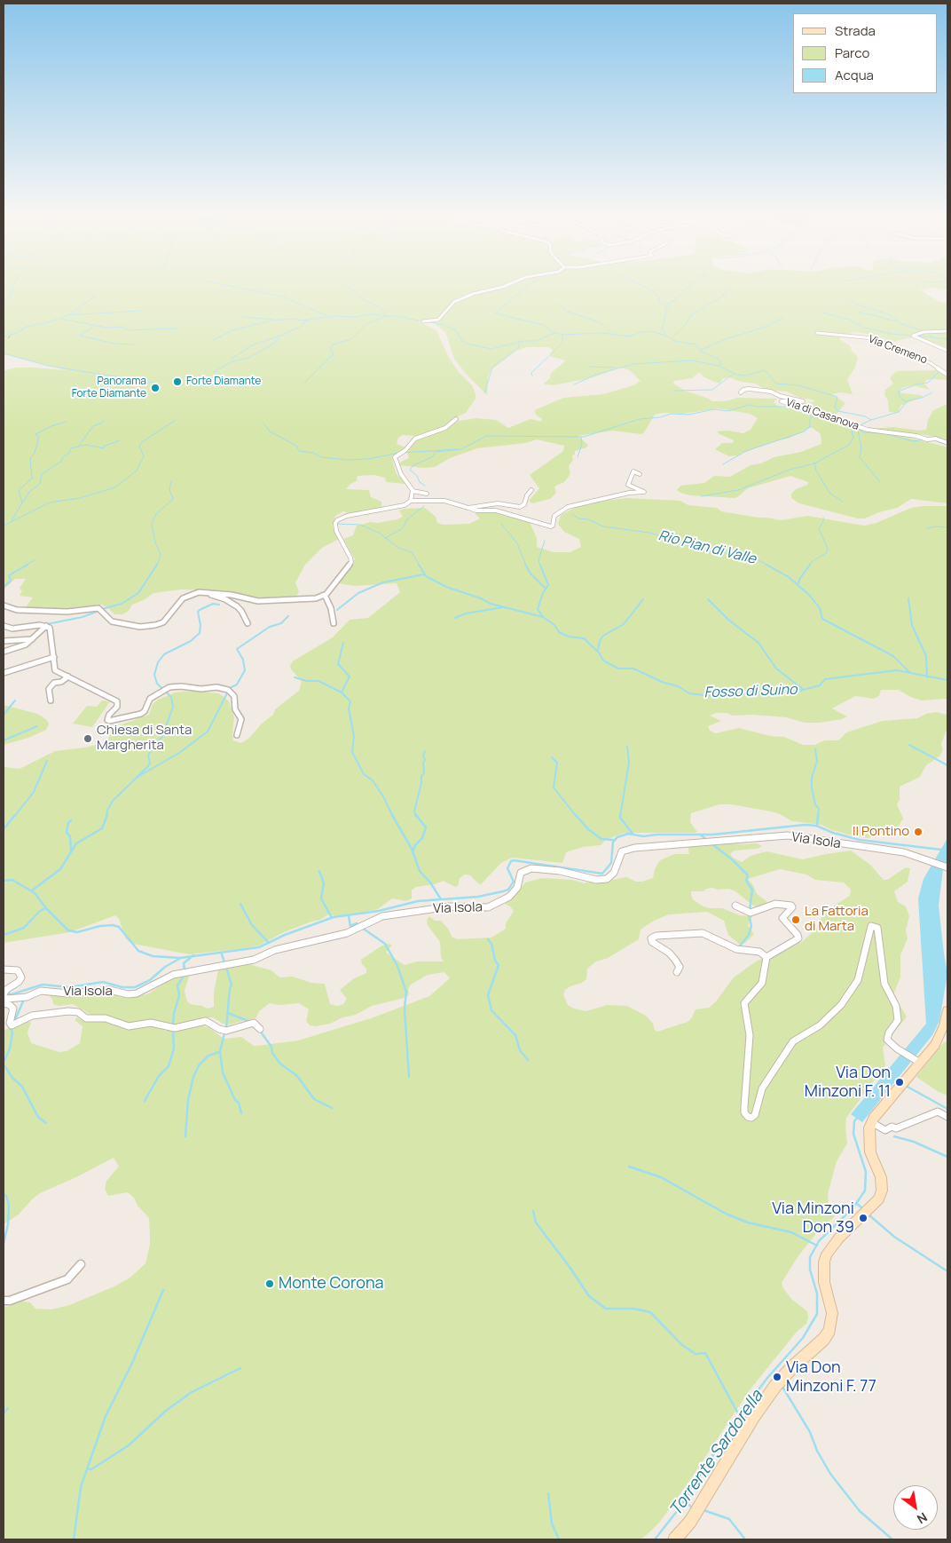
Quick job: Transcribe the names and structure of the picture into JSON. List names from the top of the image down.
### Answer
{
  "streets": {
    "street": ["Via Cremeno", "Via di Casanova", "Via Isola"]
  },
  "water": ["Rio Pian di Valle", "Fosso di Suino", "Torrente Sardorella"],
  "places": [
    "Forte Diamante",
    "Panorama Forte Diamante",
    "Chiesa di Santa Margherita",
    "Il Pontino",
    "La Fattoria di Marta",
    "Via Don Minzoni F. 11",
    "Via Minzoni Don 39",
    "Monte Corona",
    "Via Don Minzoni F. 77"
  ],
  "legend": ["Strada", "Parco", "Acqua"],
  "north": "bottom right"
}
